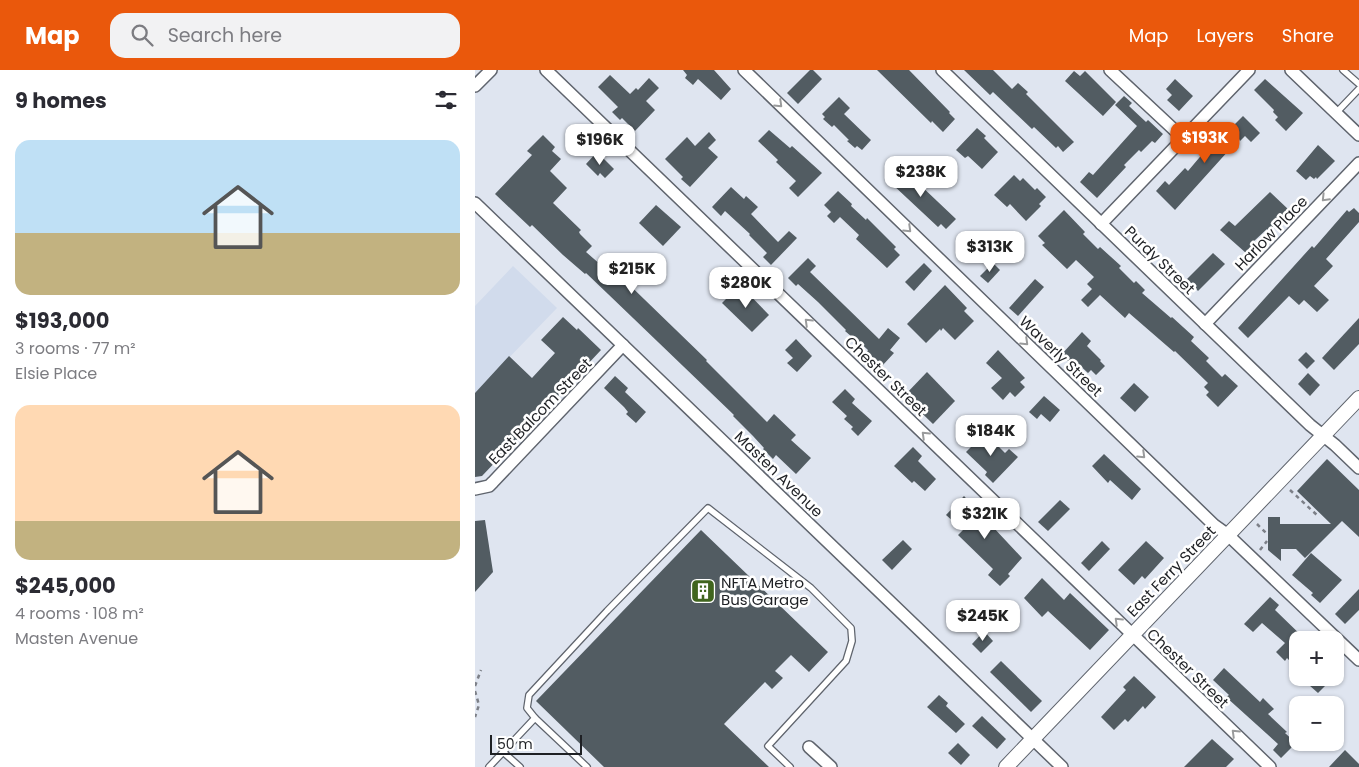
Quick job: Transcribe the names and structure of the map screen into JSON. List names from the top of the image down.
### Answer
{
  "streets": {
    "street": [
      "Harlow Place",
      "Purdy Street",
      "Waverly Street",
      "Chester Street",
      "East Balcom Street",
      "Masten Avenue",
      "East Ferry Street"
    ]
  },
  "crossings": [
    ["Harlow Place", "Purdy Street"],
    ["Purdy Street", "East Ferry Street"],
    ["Waverly Street", "East Ferry Street"],
    ["Chester Street", "East Ferry Street"],
    ["East Balcom Street", "Masten Avenue"],
    ["Masten Avenue", "East Ferry Street"]
  ],
  "one_way": ["Harlow Place", "Waverly Street", "Chester Street"],
  "places": {
    "building": ["NFTA Metro Bus Garage"]
  },
  "scale_bar": "50 m",
  "page": {
    "header": "Map",
    "search": "Search here",
    "nav": ["Map", "Layers", "Share"],
    "heading": "9 homes",
    "price": [
      "$193K",
      "$196K",
      "$238K",
      "$313K",
      "$215K",
      "$280K",
      "$184K",
      "$321K",
      "$245K"
    ],
    "list": [
      {
        "name": "$193,000",
        "note": "3 rooms · 77 m² · Elsie Place"
      },
      {
        "name": "$245,000",
        "note": "4 rooms · 108 m² · Masten Avenue"
      }
    ],
    "map_buttons": ["+", "−"],
    "scale": "50 m"
  }
}
